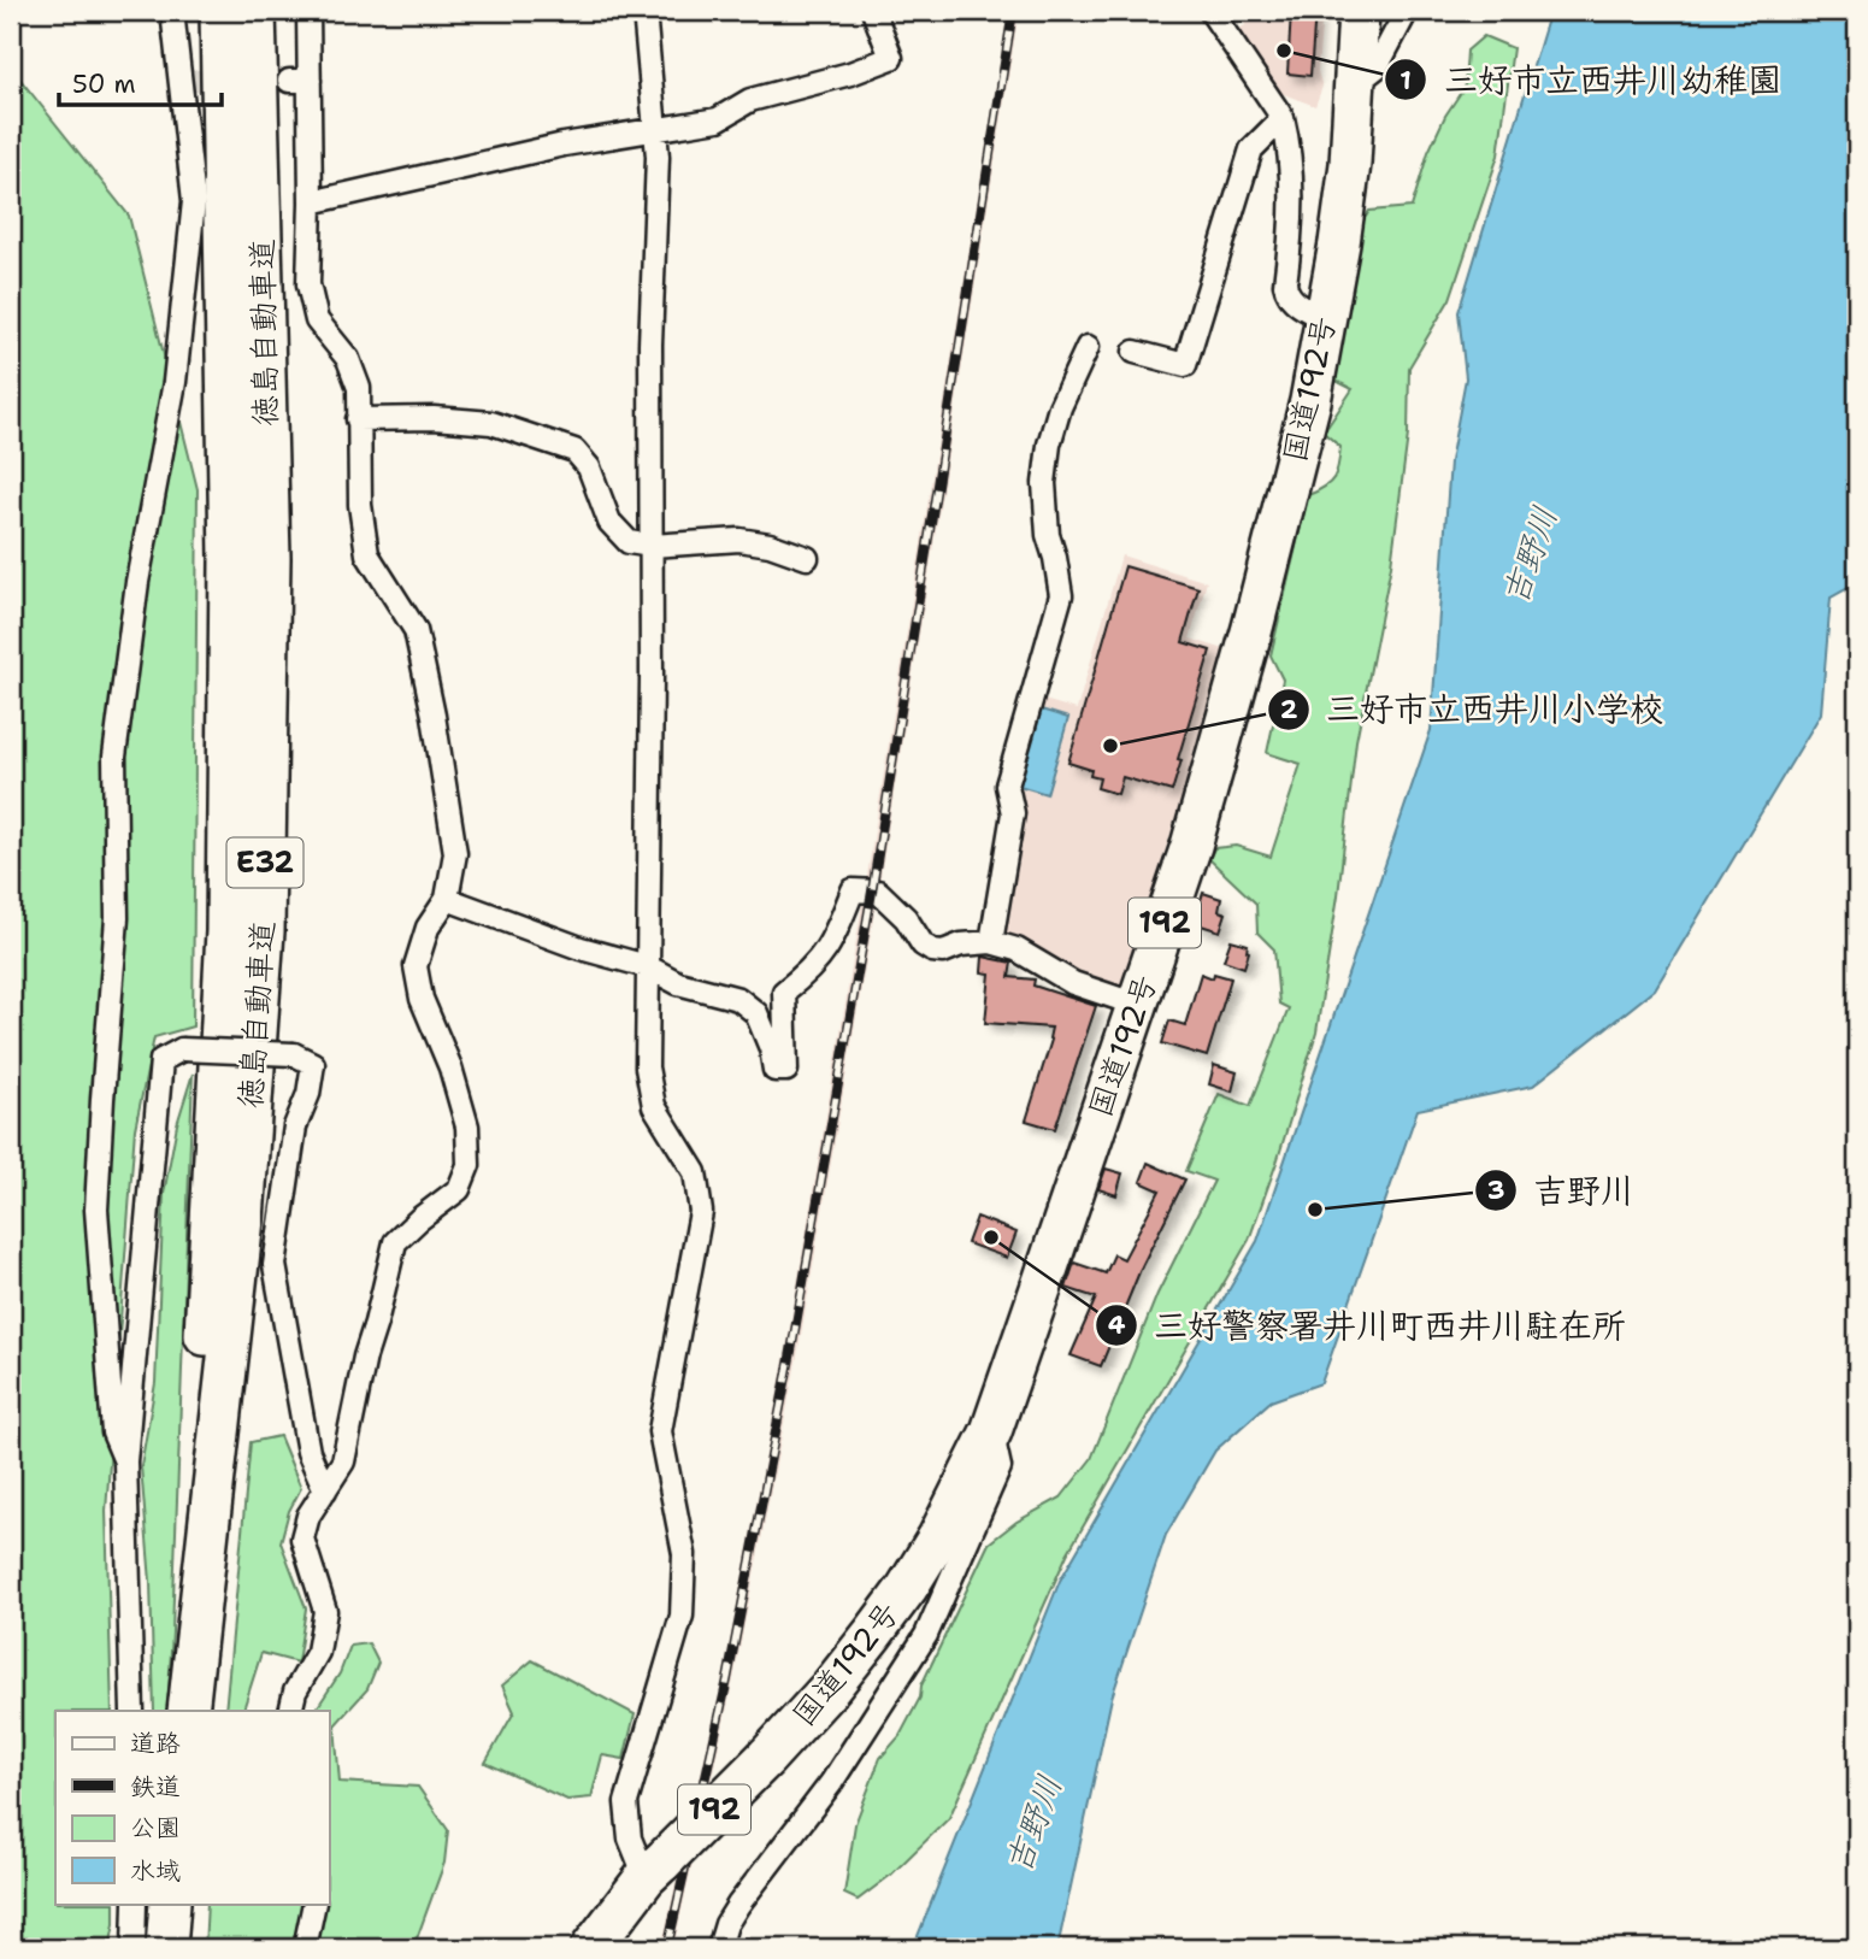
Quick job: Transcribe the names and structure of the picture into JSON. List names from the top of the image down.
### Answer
{
  "streets": {
    "highway": [
      "徳島自動車道",
      "国道192号",
      "E32",
      "192"
    ]
  },
  "water": ["吉野川"],
  "places": [
    "三好市立西井川幼稚園",
    "三好市立西井川小学校",
    "吉野川",
    "三好警察署井川町西井川駐在所"
  ],
  "legend": [
    "道路",
    "鉄道",
    "公園",
    "水域"
  ],
  "scale_bar": "50 m"
}
